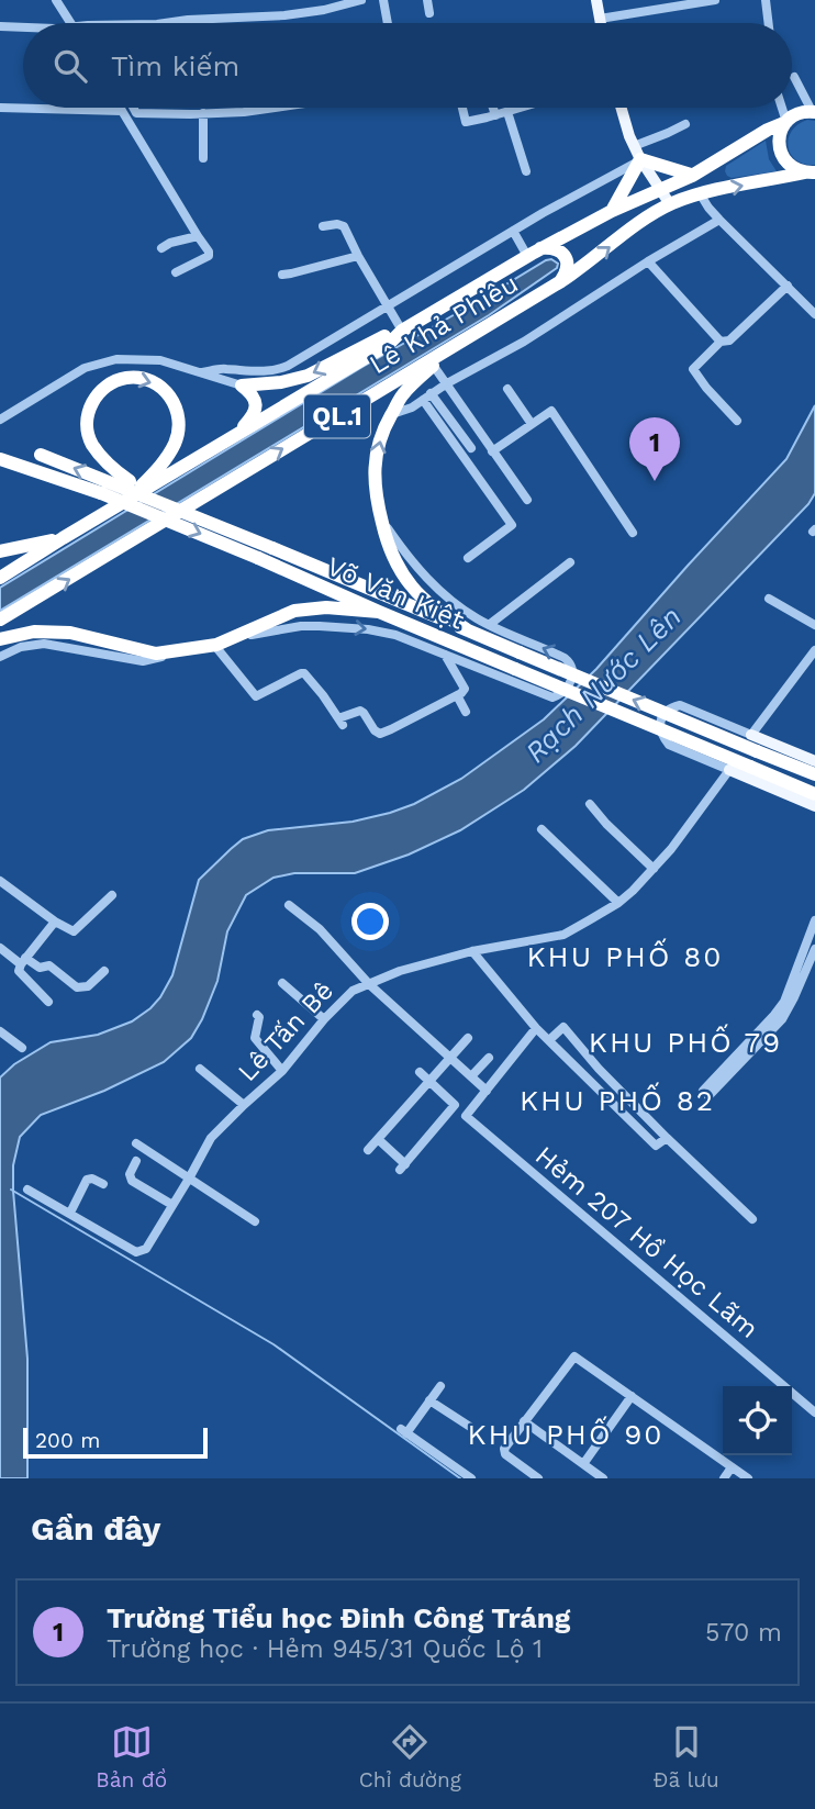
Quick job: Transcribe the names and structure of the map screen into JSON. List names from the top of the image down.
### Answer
{
  "streets": {
    "highway": ["Lê Khả Phiêu", "QL.1", "Võ Văn Kiệt"],
    "street": ["Lê Tấn Bê", "Hẻm 207 Hồ Học Lãm"]
  },
  "crossings": [
    ["Lê Khả Phiêu", "QL.1"]
  ],
  "districts": [
    "KHU PHỐ 80",
    "KHU PHỐ 79",
    "KHU PHỐ 82",
    "KHU PHỐ 90"
  ],
  "water": ["Rạch Nước Lên"],
  "scale_bar": "200 m",
  "page": {
    "search": "Tìm kiếm",
    "pins": "1",
    "scale": "200 m",
    "heading": "Gần đây",
    "list": [
      {
        "mark": "1",
        "name": "Trường Tiểu học Đinh Công Tráng",
        "note": "Trường học · Hẻm 945/31 Quốc Lộ 1",
        "value": "570 m"
      }
    ],
    "nav": ["Bản đồ", "Chỉ đường", "Đã lưu"]
  }
}
